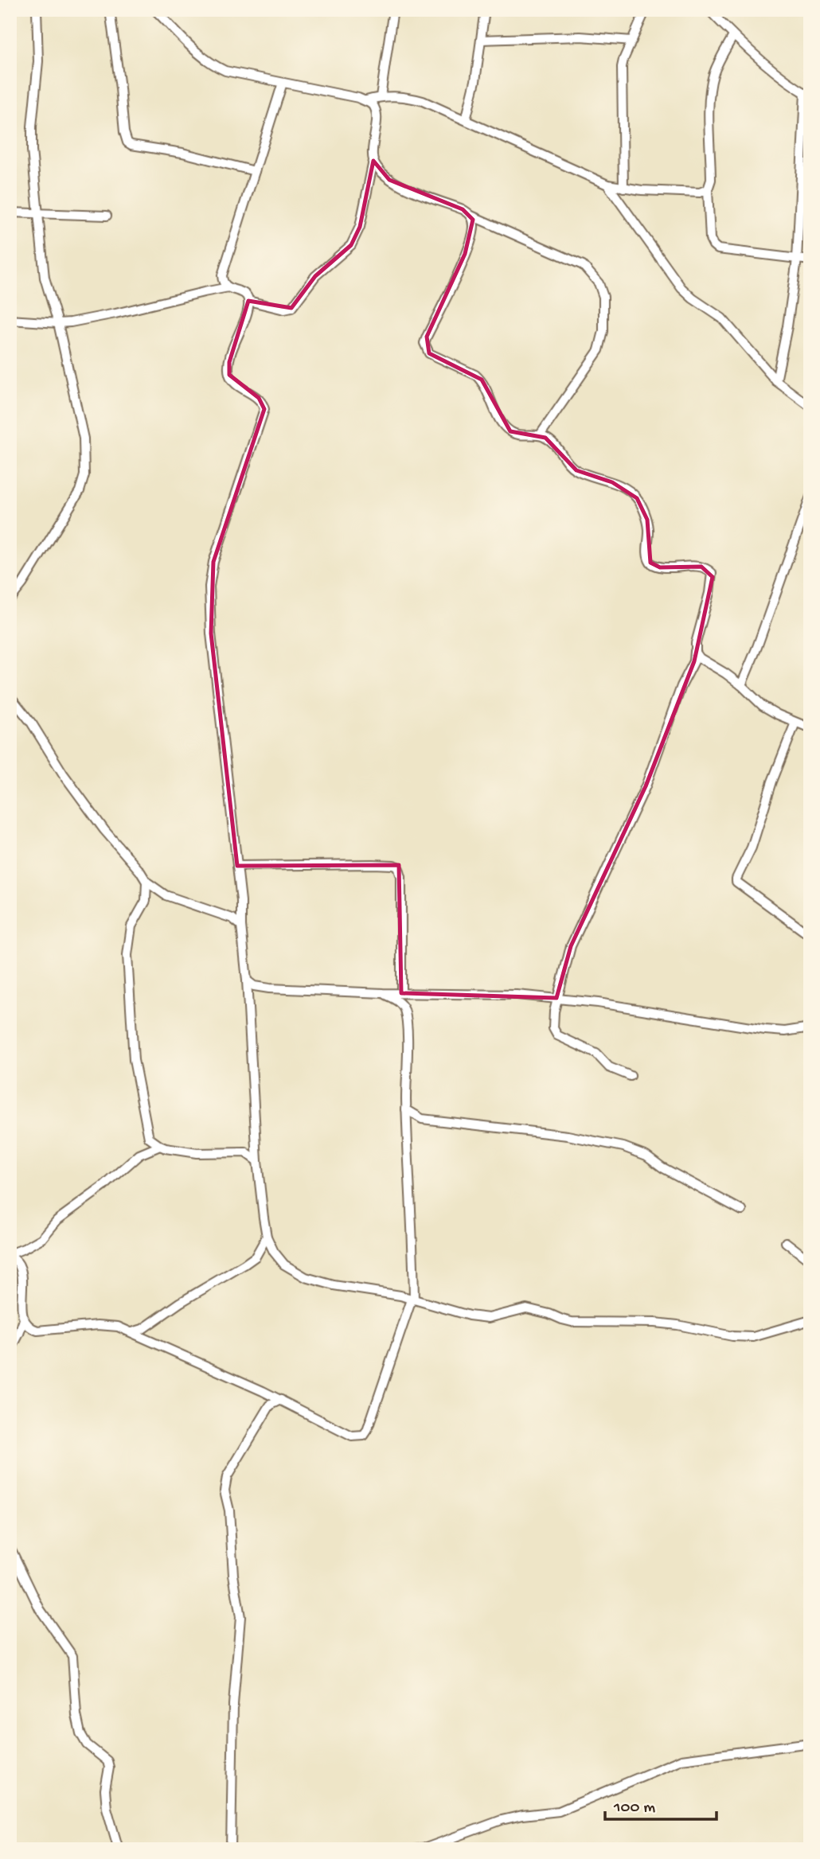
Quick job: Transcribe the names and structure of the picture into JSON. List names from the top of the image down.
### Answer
{
  "scale_bar": "100 m"
}
